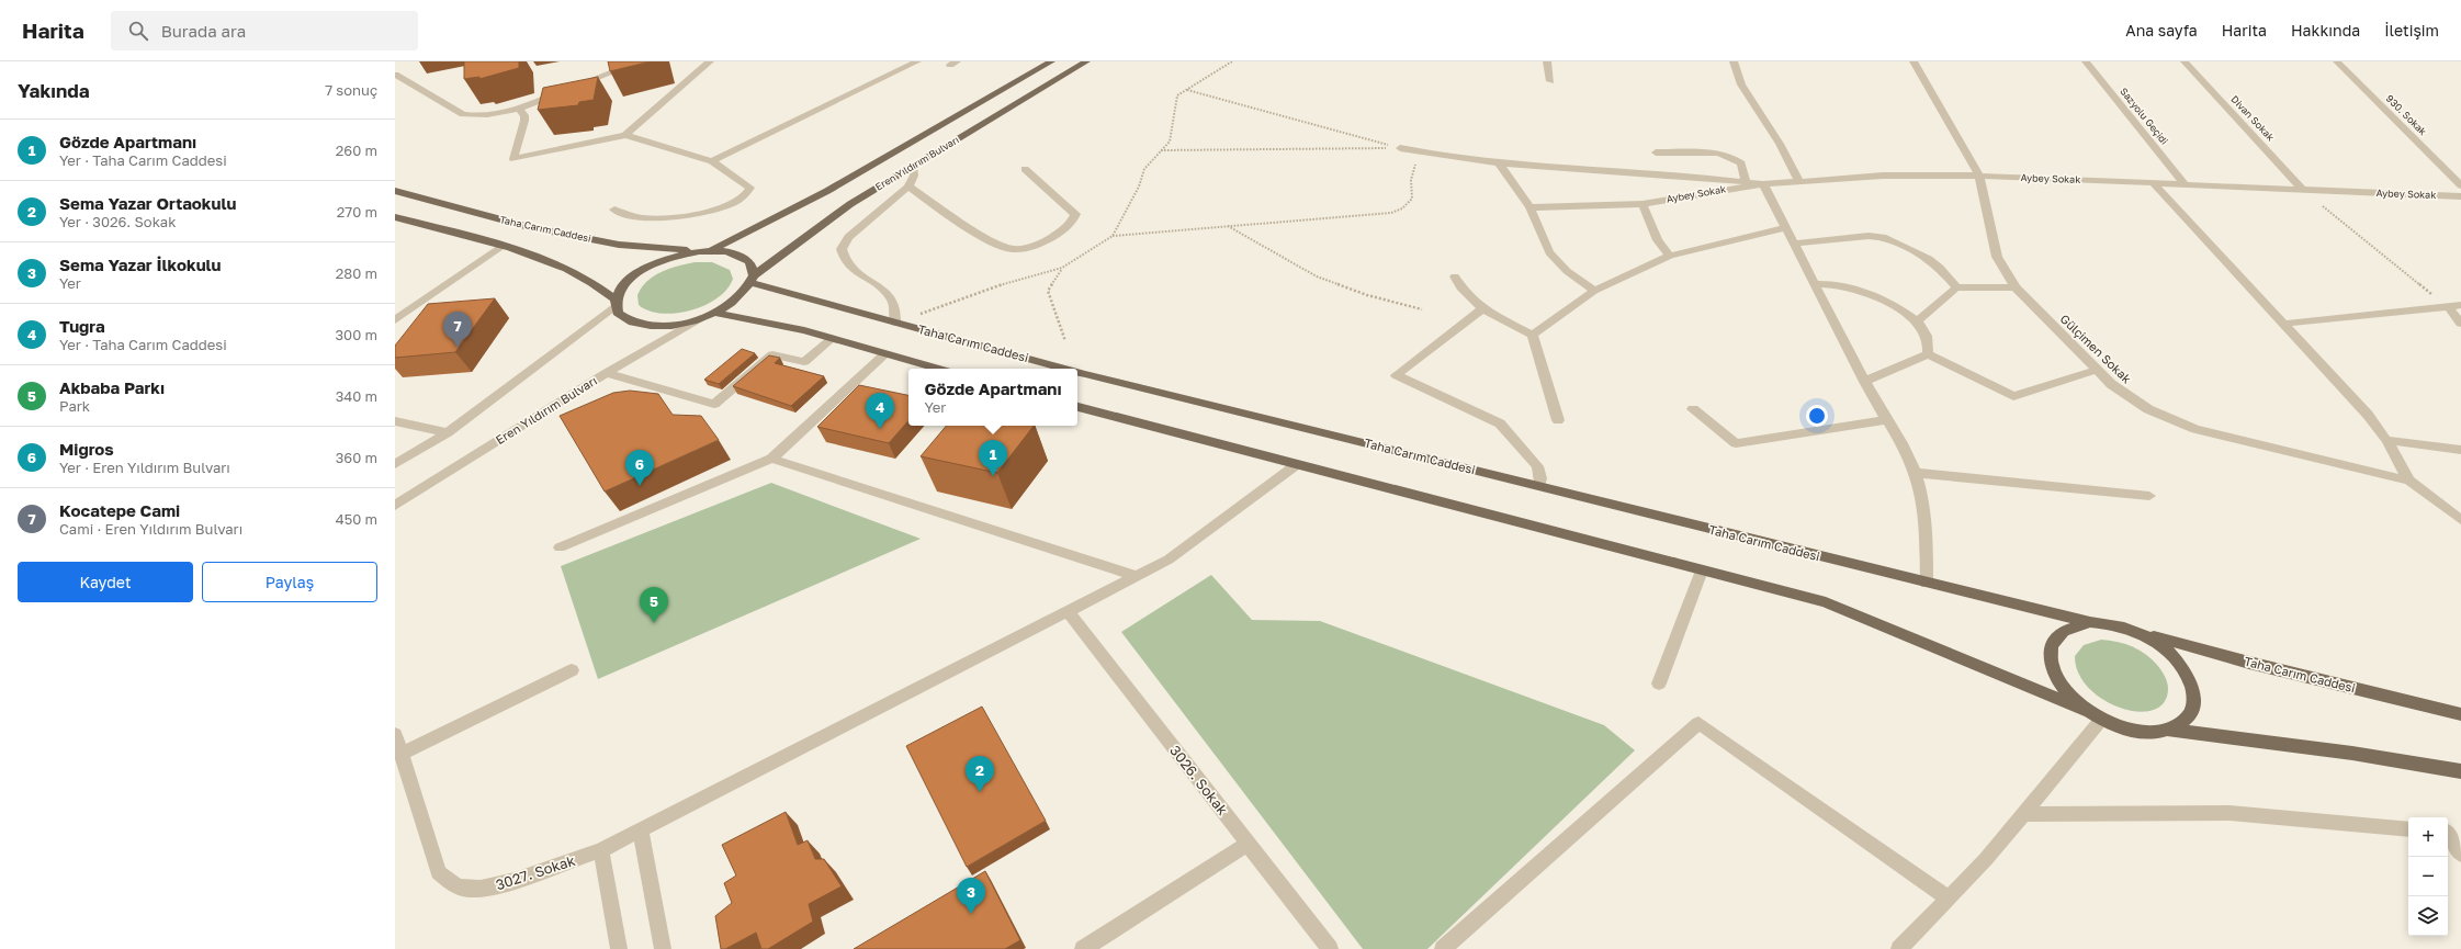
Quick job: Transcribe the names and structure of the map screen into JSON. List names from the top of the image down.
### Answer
{
  "streets": {
    "main road": ["Eren Yıldırım Bulvarı", "Taha Carım Caddesi"],
    "street": [
      "930. Sokak",
      "Sazyolu Geçidi",
      "Divan Sokak",
      "Aybey Sokak",
      "Gülçimen Sokak",
      "3026. Sokak",
      "3027. Sokak"
    ]
  },
  "crossings": [
    ["Sazyolu Geçidi", "Aybey Sokak"],
    ["Divan Sokak", "Aybey Sokak"],
    ["Eren Yıldırım Bulvarı", "Taha Carım Caddesi"],
    ["Aybey Sokak", "Gülçimen Sokak"],
    ["3026. Sokak", "3027. Sokak"]
  ],
  "page": {
    "header": "Harita",
    "search": "Burada ara",
    "nav": [
      "Ana sayfa",
      "Harita",
      "Hakkında",
      "İletişim"
    ],
    "heading": ["Yakında", "7 sonuç"],
    "list": [
      {
        "mark": "1",
        "name": "Gözde Apartmanı",
        "note": "Yer · Taha Carım Caddesi",
        "value": "260 m"
      },
      {
        "mark": "2",
        "name": "Sema Yazar Ortaokulu",
        "note": "Yer · 3026. Sokak",
        "value": "270 m"
      },
      {
        "mark": "3",
        "name": "Sema Yazar İlkokulu",
        "note": "Yer",
        "value": "280 m"
      },
      {
        "mark": "4",
        "name": "Tuğra",
        "note": "Yer · Taha Carım Caddesi",
        "value": "300 m"
      },
      {
        "mark": "5",
        "name": "Akbaba Parkı",
        "note": "Park",
        "value": "340 m"
      },
      {
        "mark": "6",
        "name": "Migros",
        "note": "Yer · Eren Yıldırım Bulvarı",
        "value": "360 m"
      },
      {
        "mark": "7",
        "name": "Kocatepe Cami",
        "note": "Cami · Eren Yıldırım Bulvarı",
        "value": "450 m"
      }
    ],
    "pins": [
      "7",
      "4",
      "1",
      "6",
      "5",
      "2",
      "3"
    ],
    "popup": ["Gözde Apartmanı", "Yer"],
    "buttons": ["Kaydet", "Paylaş"],
    "map_buttons": ["+", "−"]
  }
}
